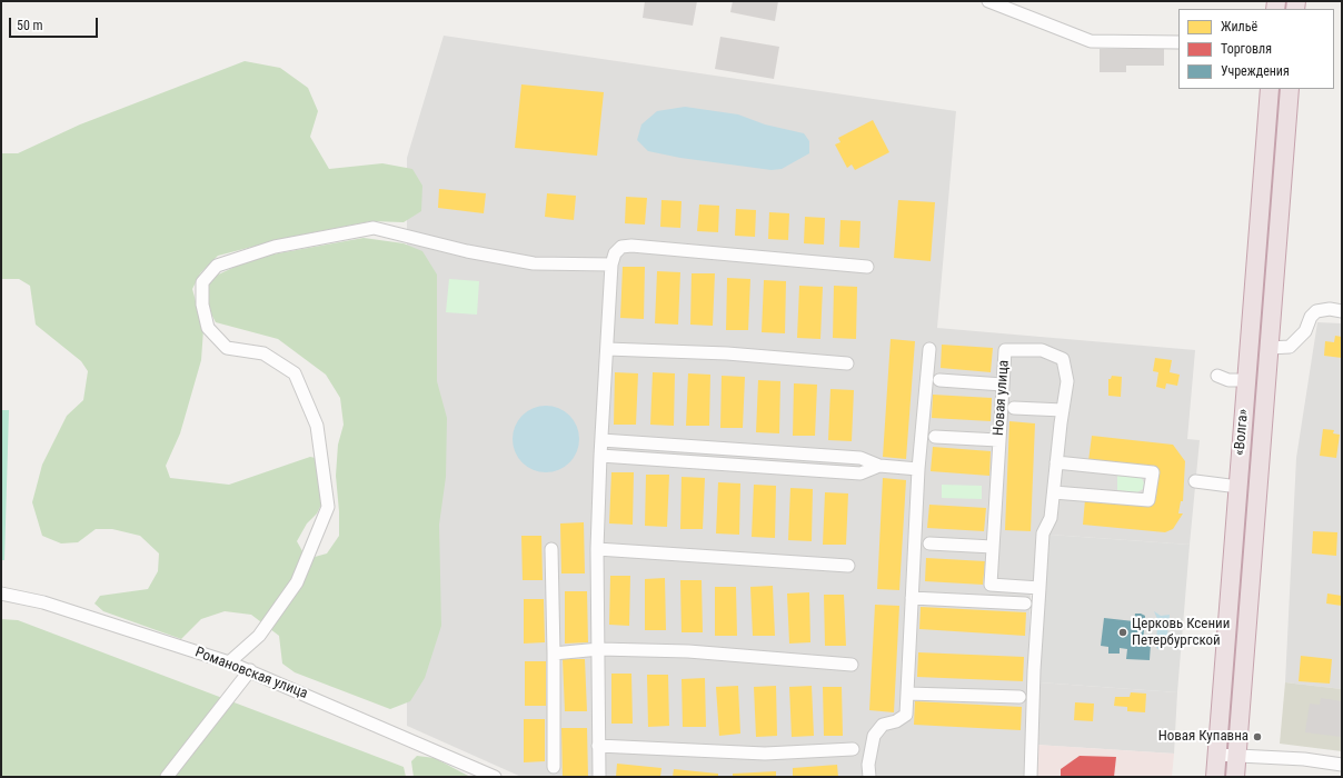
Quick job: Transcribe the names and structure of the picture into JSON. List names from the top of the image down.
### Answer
{
  "streets": {
    "highway": ["«Волга»"],
    "street": ["Новая улица", "Романовская улица"]
  },
  "places": ["Церковь Ксении Петербургской", "Новая Купавна"],
  "legend": ["Жильё", "Торговля", "Учреждения"],
  "scale_bar": "50 m"
}
